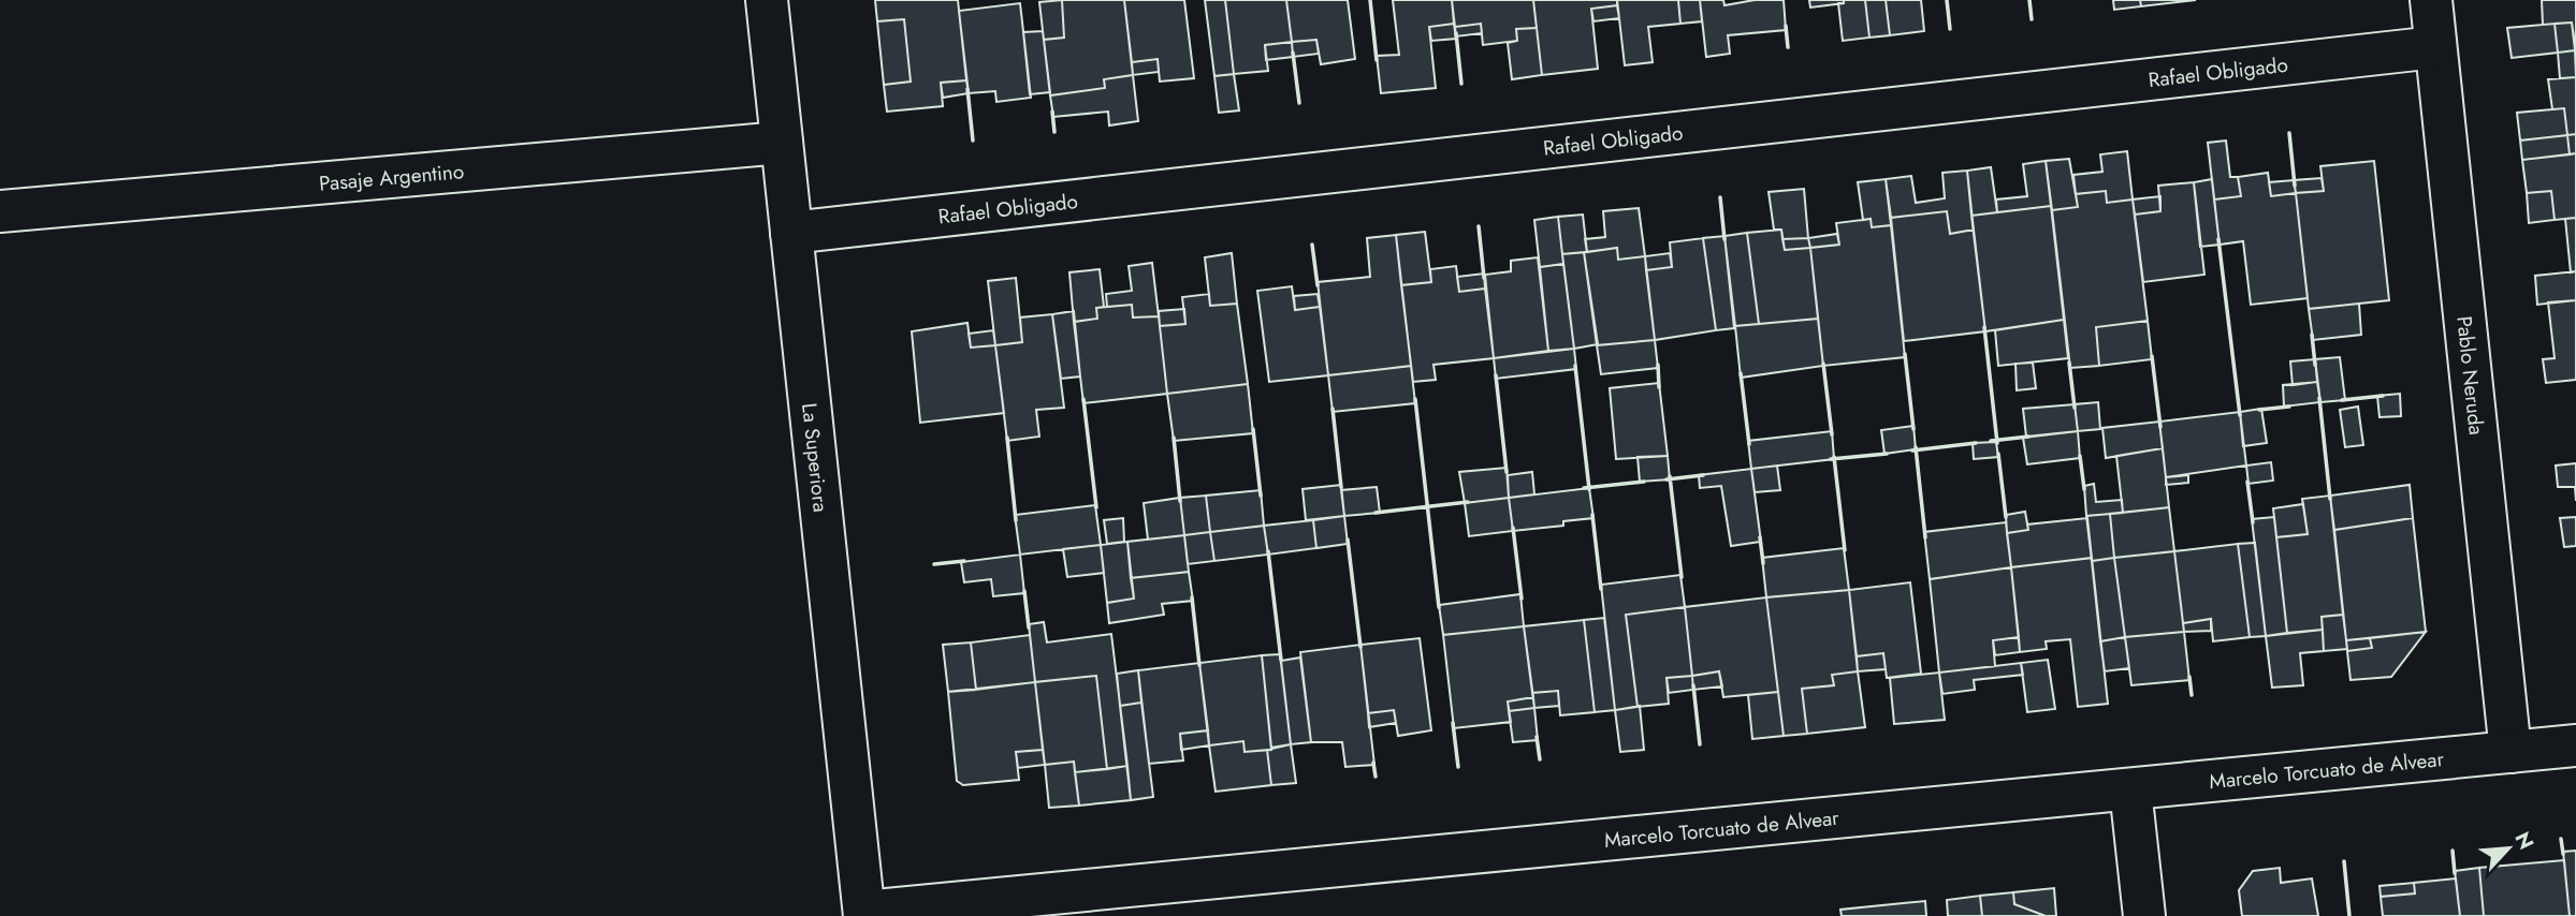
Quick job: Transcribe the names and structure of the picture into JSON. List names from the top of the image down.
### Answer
{
  "streets": {
    "street": [
      "Rafael Obligado",
      "Pasaje Argentino",
      "Pablo Neruda",
      "La Superiora",
      "Marcelo Torcuato de Alvear"
    ]
  },
  "crossings": [
    ["Rafael Obligado", "Pablo Neruda"],
    ["Rafael Obligado", "La Superiora"],
    ["Pasaje Argentino", "La Superiora"],
    ["Pablo Neruda", "Marcelo Torcuato de Alvear"],
    ["La Superiora", "Marcelo Torcuato de Alvear"]
  ],
  "north": "top right"
}
